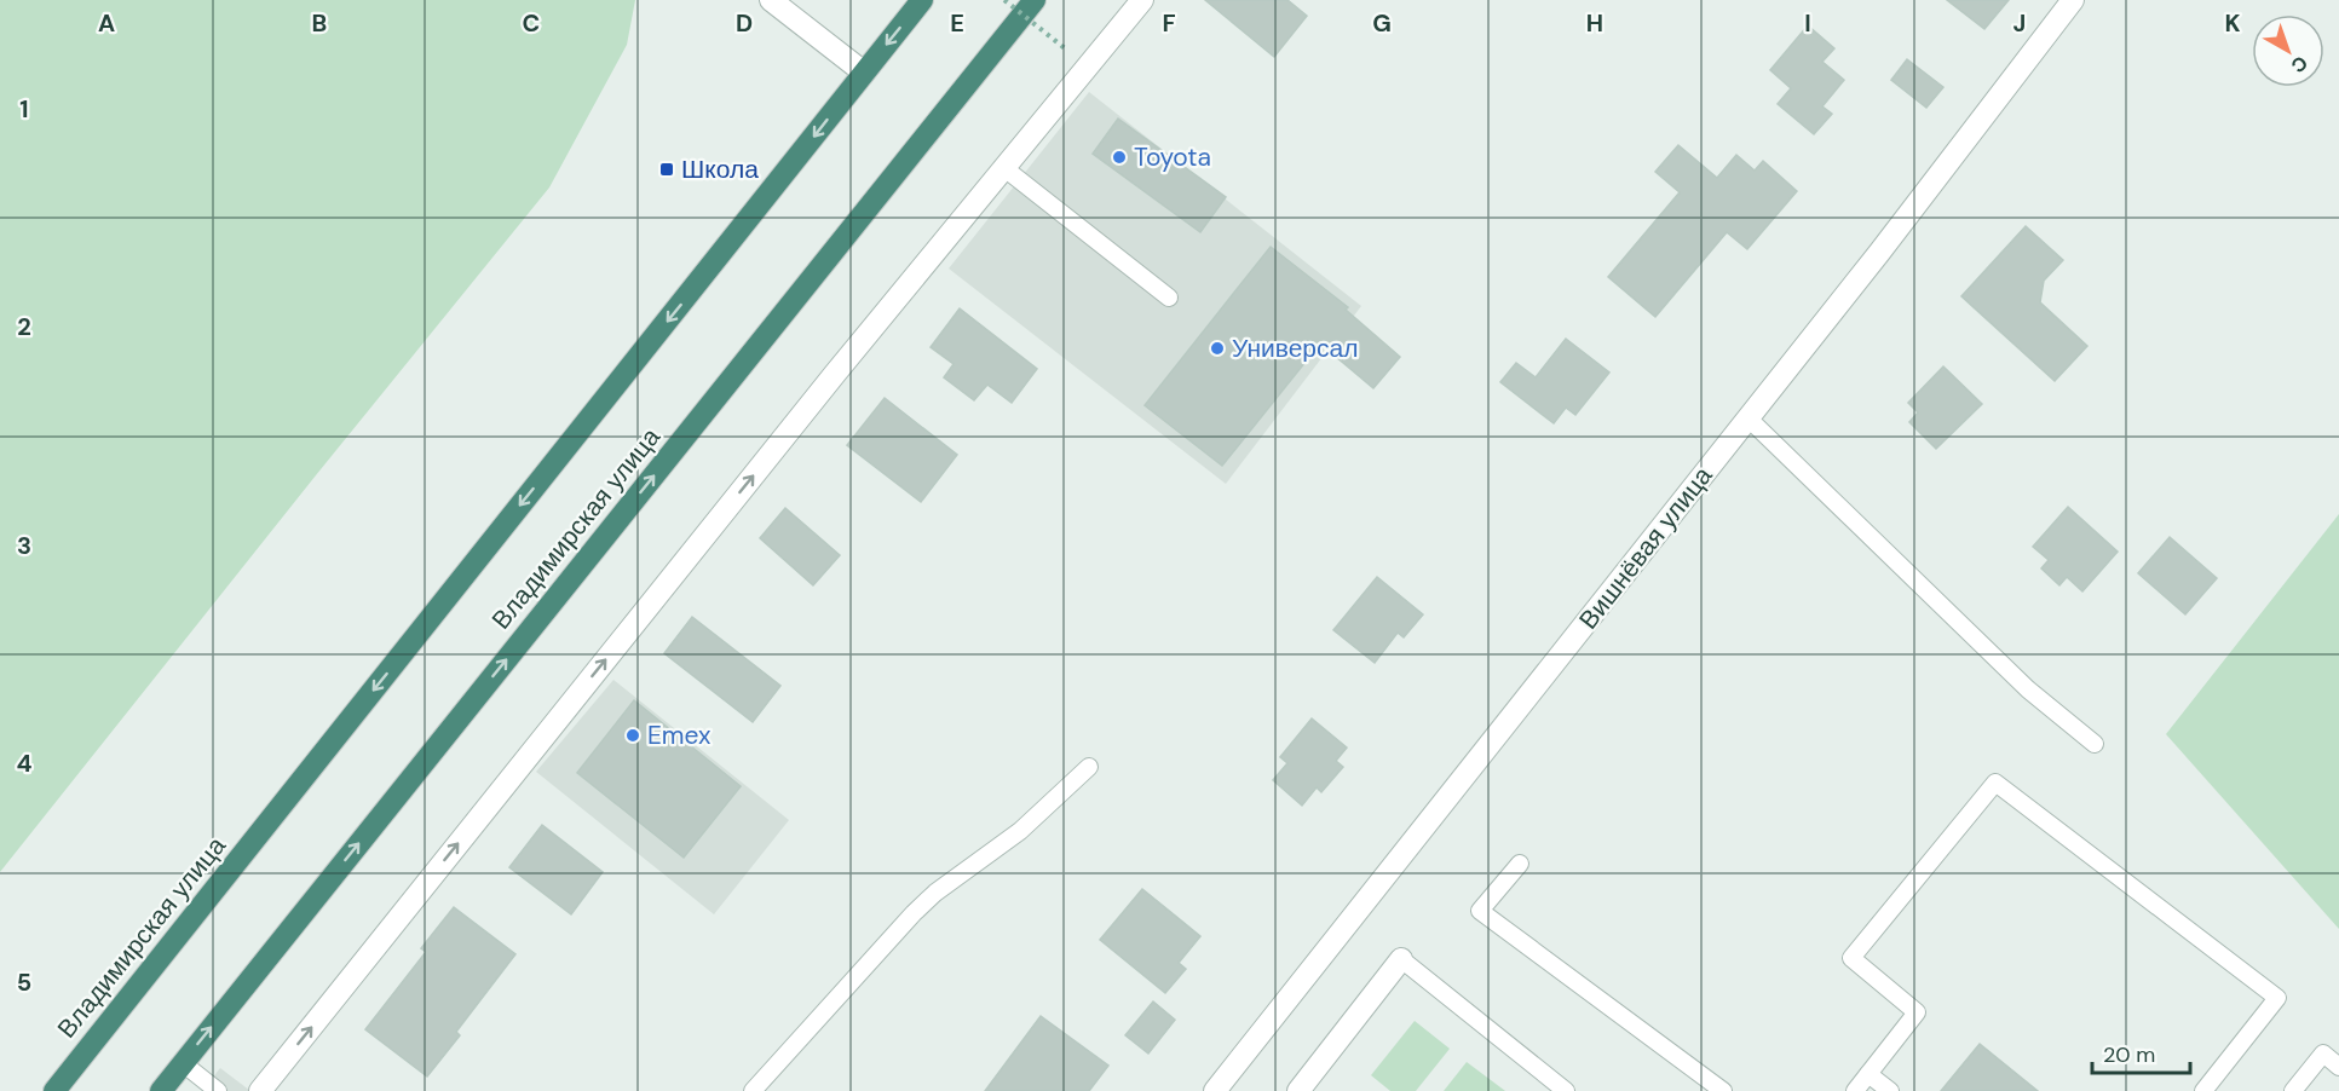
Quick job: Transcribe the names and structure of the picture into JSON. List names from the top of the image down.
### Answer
{
  "streets": {
    "highway": ["Владимирская улица"],
    "street": ["Вишнёвая улица"]
  },
  "places": {
    "other": ["Toyota", "Универсал", "Emex"],
    "transit": ["Школа"]
  },
  "scale_bar": "20 m",
  "north": "bottom right",
  "grid": {
    "columns": [
      "A",
      "B",
      "C",
      "D",
      "E",
      "F",
      "G",
      "H",
      "I",
      "J",
      "K"
    ],
    "rows": [
      "1",
      "2",
      "3",
      "4",
      "5"
    ]
  }
}
